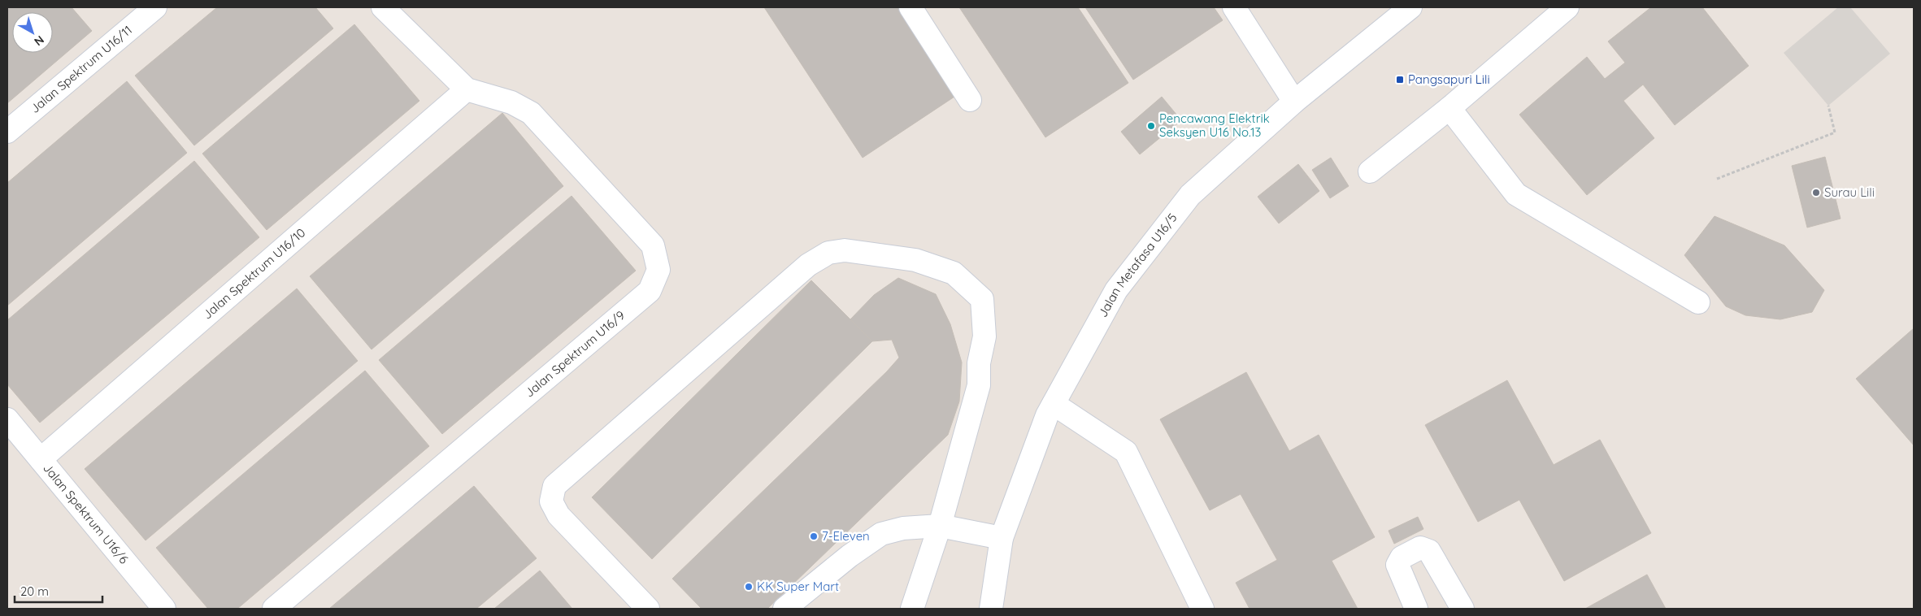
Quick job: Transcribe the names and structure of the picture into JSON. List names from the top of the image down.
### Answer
{
  "streets": {
    "street": [
      "Jalan Spektrum U16/11",
      "Jalan Metafasa U16/5",
      "Jalan Spektrum U16/10",
      "Jalan Spektrum U16/9",
      "Jalan Spektrum U16/6"
    ]
  },
  "crossings": [
    ["Jalan Spektrum U16/10", "Jalan Spektrum U16/9"],
    ["Jalan Spektrum U16/10", "Jalan Spektrum U16/6"]
  ],
  "places": {
    "transit": ["Pangsapuri Lili"],
    "other": [
      "Pencawang Elektrik Seksyen U16 No.13",
      "Surau Lili",
      "7-Eleven",
      "KK Super Mart"
    ]
  },
  "scale_bar": "20 m",
  "north": "bottom right"
}
